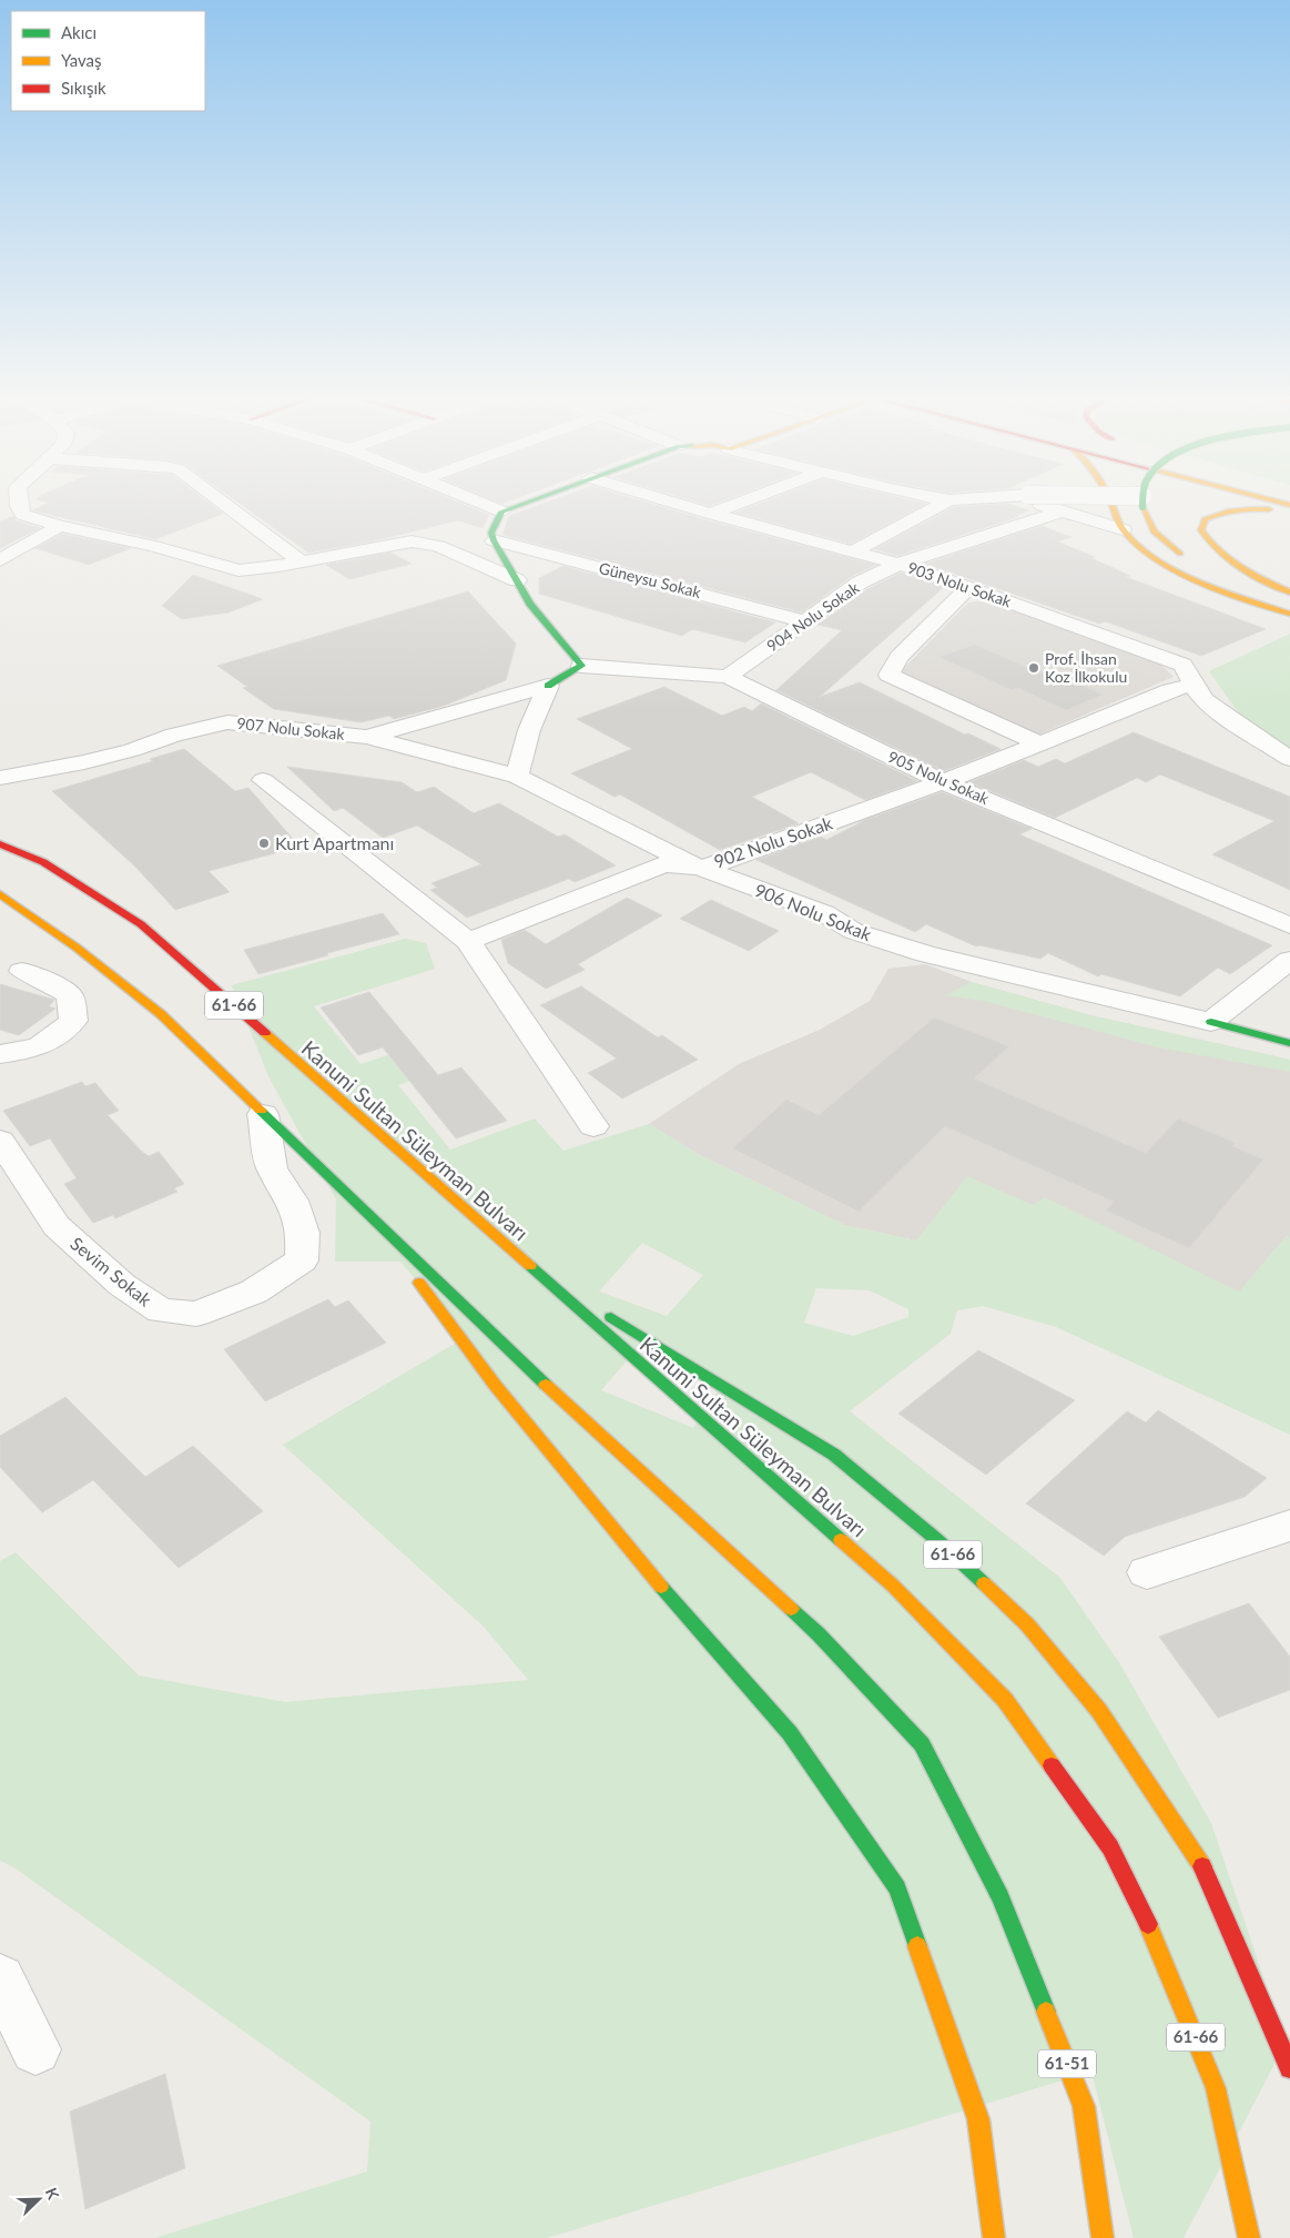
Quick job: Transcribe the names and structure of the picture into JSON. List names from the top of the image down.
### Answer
{
  "streets": {
    "main road": ["61-66", "Kanuni Sultan Süleyman Bulvarı", "61-51"],
    "street": [
      "Güneysu Sokak",
      "903 Nolu Sokak",
      "904 Nolu Sokak",
      "907 Nolu Sokak",
      "905 Nolu Sokak",
      "902 Nolu Sokak",
      "906 Nolu Sokak",
      "Sevim Sokak"
    ]
  },
  "crossings": [
    ["Güneysu Sokak", "904 Nolu Sokak"],
    ["903 Nolu Sokak", "904 Nolu Sokak"],
    ["903 Nolu Sokak", "902 Nolu Sokak"],
    ["904 Nolu Sokak", "905 Nolu Sokak"],
    ["907 Nolu Sokak", "906 Nolu Sokak"],
    ["905 Nolu Sokak", "902 Nolu Sokak"],
    ["902 Nolu Sokak", "906 Nolu Sokak"],
    ["61-66", "Kanuni Sultan Süleyman Bulvarı"]
  ],
  "places": ["Prof. İhsan Koz İlkokulu", "Kurt Apartmanı"],
  "legend": ["Akıcı", "Yavaş", "Sıkışık"],
  "north": "top right"
}
